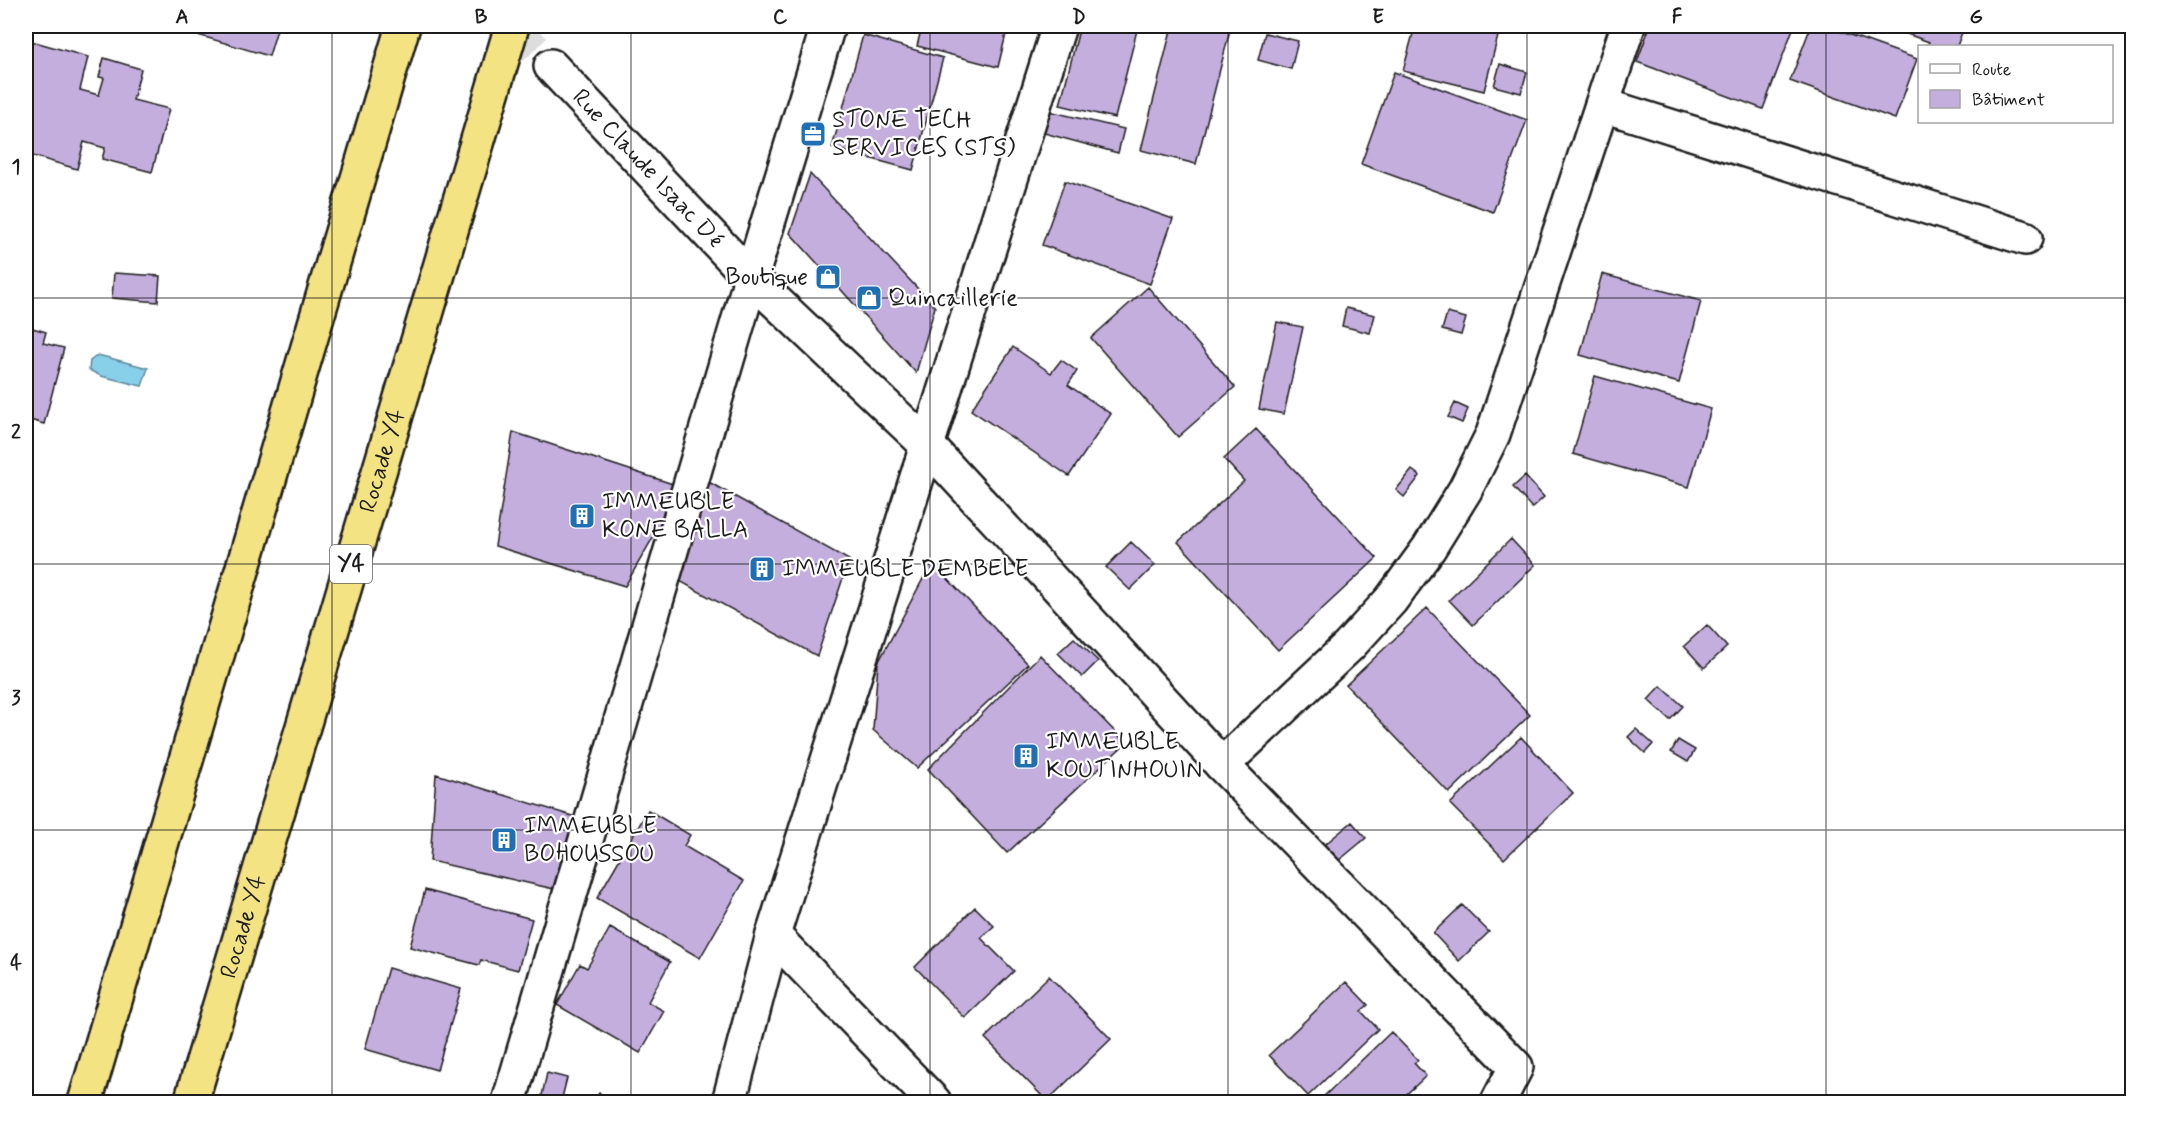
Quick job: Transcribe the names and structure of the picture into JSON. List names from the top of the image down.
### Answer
{
  "streets": {
    "highway": ["Rocade Y4", "Y4"],
    "street": ["Rue Claude Isaac Dé"]
  },
  "places": {
    "office": ["STONE TECH SERVICES (STS)"],
    "shop": ["Boutique", "Quincaillerie"],
    "building": [
      "IMMEUBLE KONE BALLA",
      "IMMEUBLE DEMBELE",
      "IMMEUBLE KOUTINHOUIN",
      "IMMEUBLE BOHOUSSOU"
    ]
  },
  "legend": ["Route", "Bâtiment"],
  "grid": {
    "columns": [
      "A",
      "B",
      "C",
      "D",
      "E",
      "F",
      "G"
    ],
    "rows": [
      "1",
      "2",
      "3",
      "4"
    ]
  }
}
